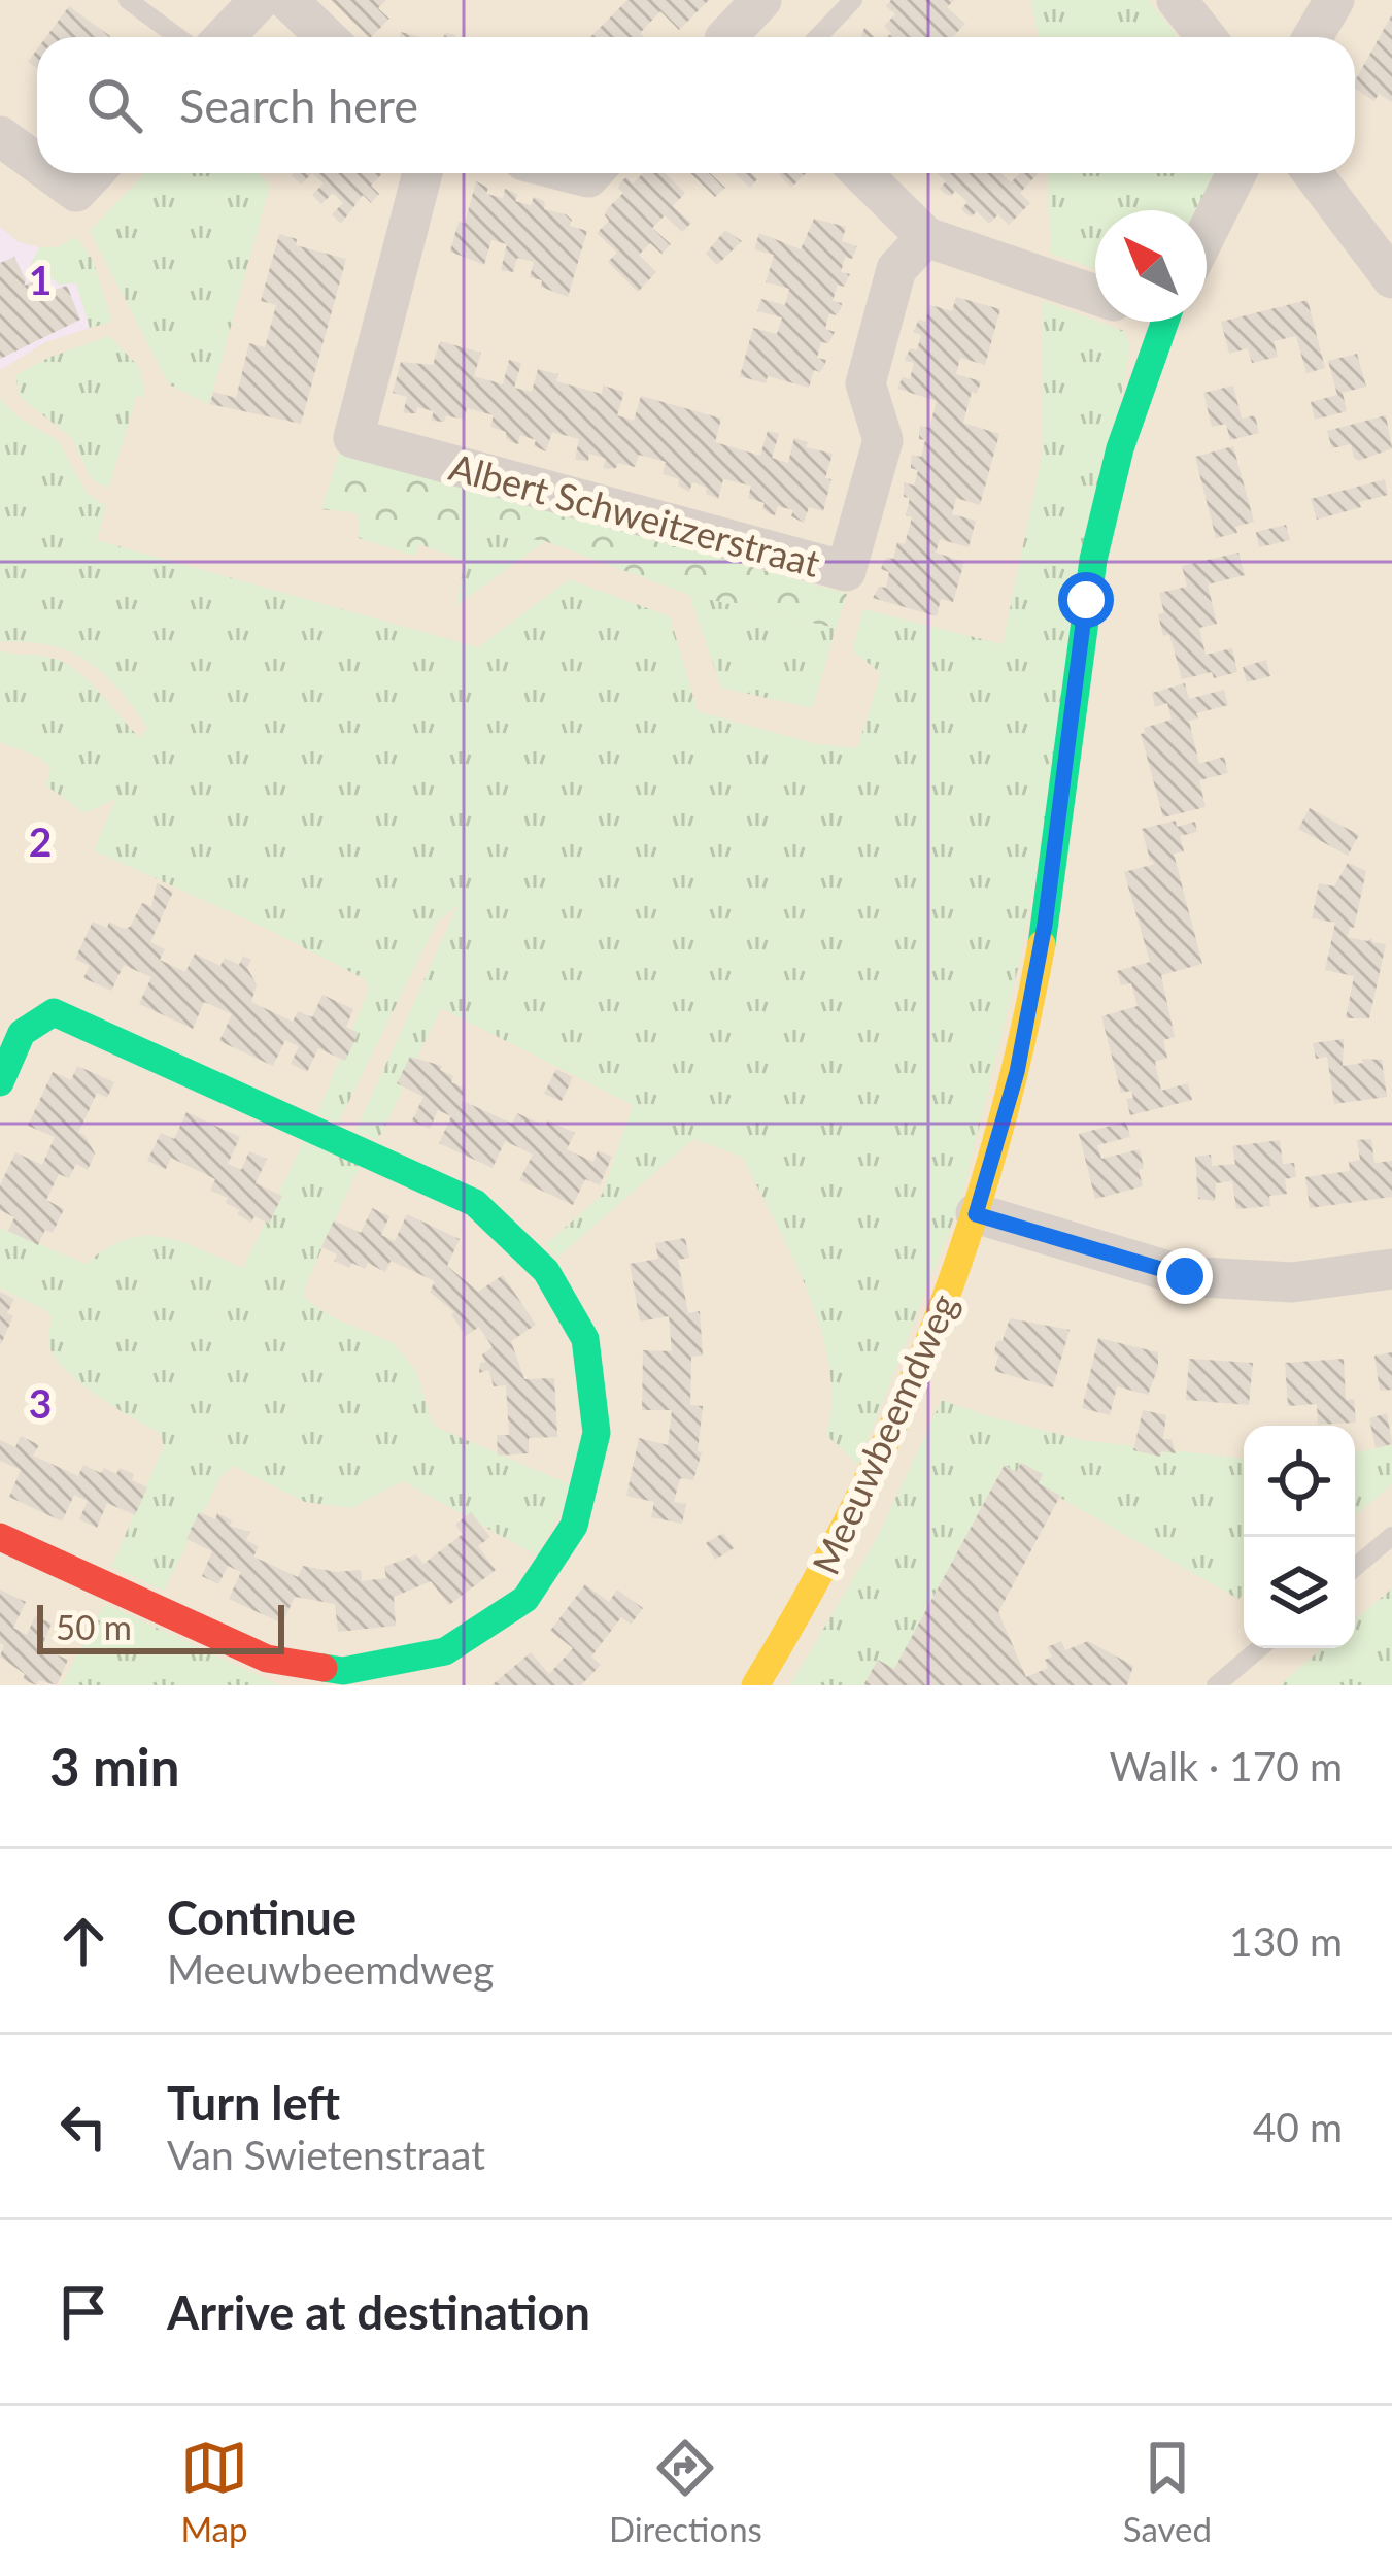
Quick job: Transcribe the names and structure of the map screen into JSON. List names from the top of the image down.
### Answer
{
  "streets": {
    "street": ["Albert Schweitzerstraat", "Meeuwbeemdweg"]
  },
  "scale_bar": "50 m",
  "north": "top left",
  "page": {
    "search": "Search here",
    "scale": "50 m",
    "heading": ["3 min", "Walk · 170 m"],
    "list": [
      ["Continue", "Meeuwbeemdweg", "130 m"],
      ["Turn left", "Van Swietenstraat", "40 m"],
      "Arrive at destination"
    ],
    "nav": ["Map", "Directions", "Saved"]
  },
  "grid": {
    "rows": ["1", "2", "3"]
  }
}
